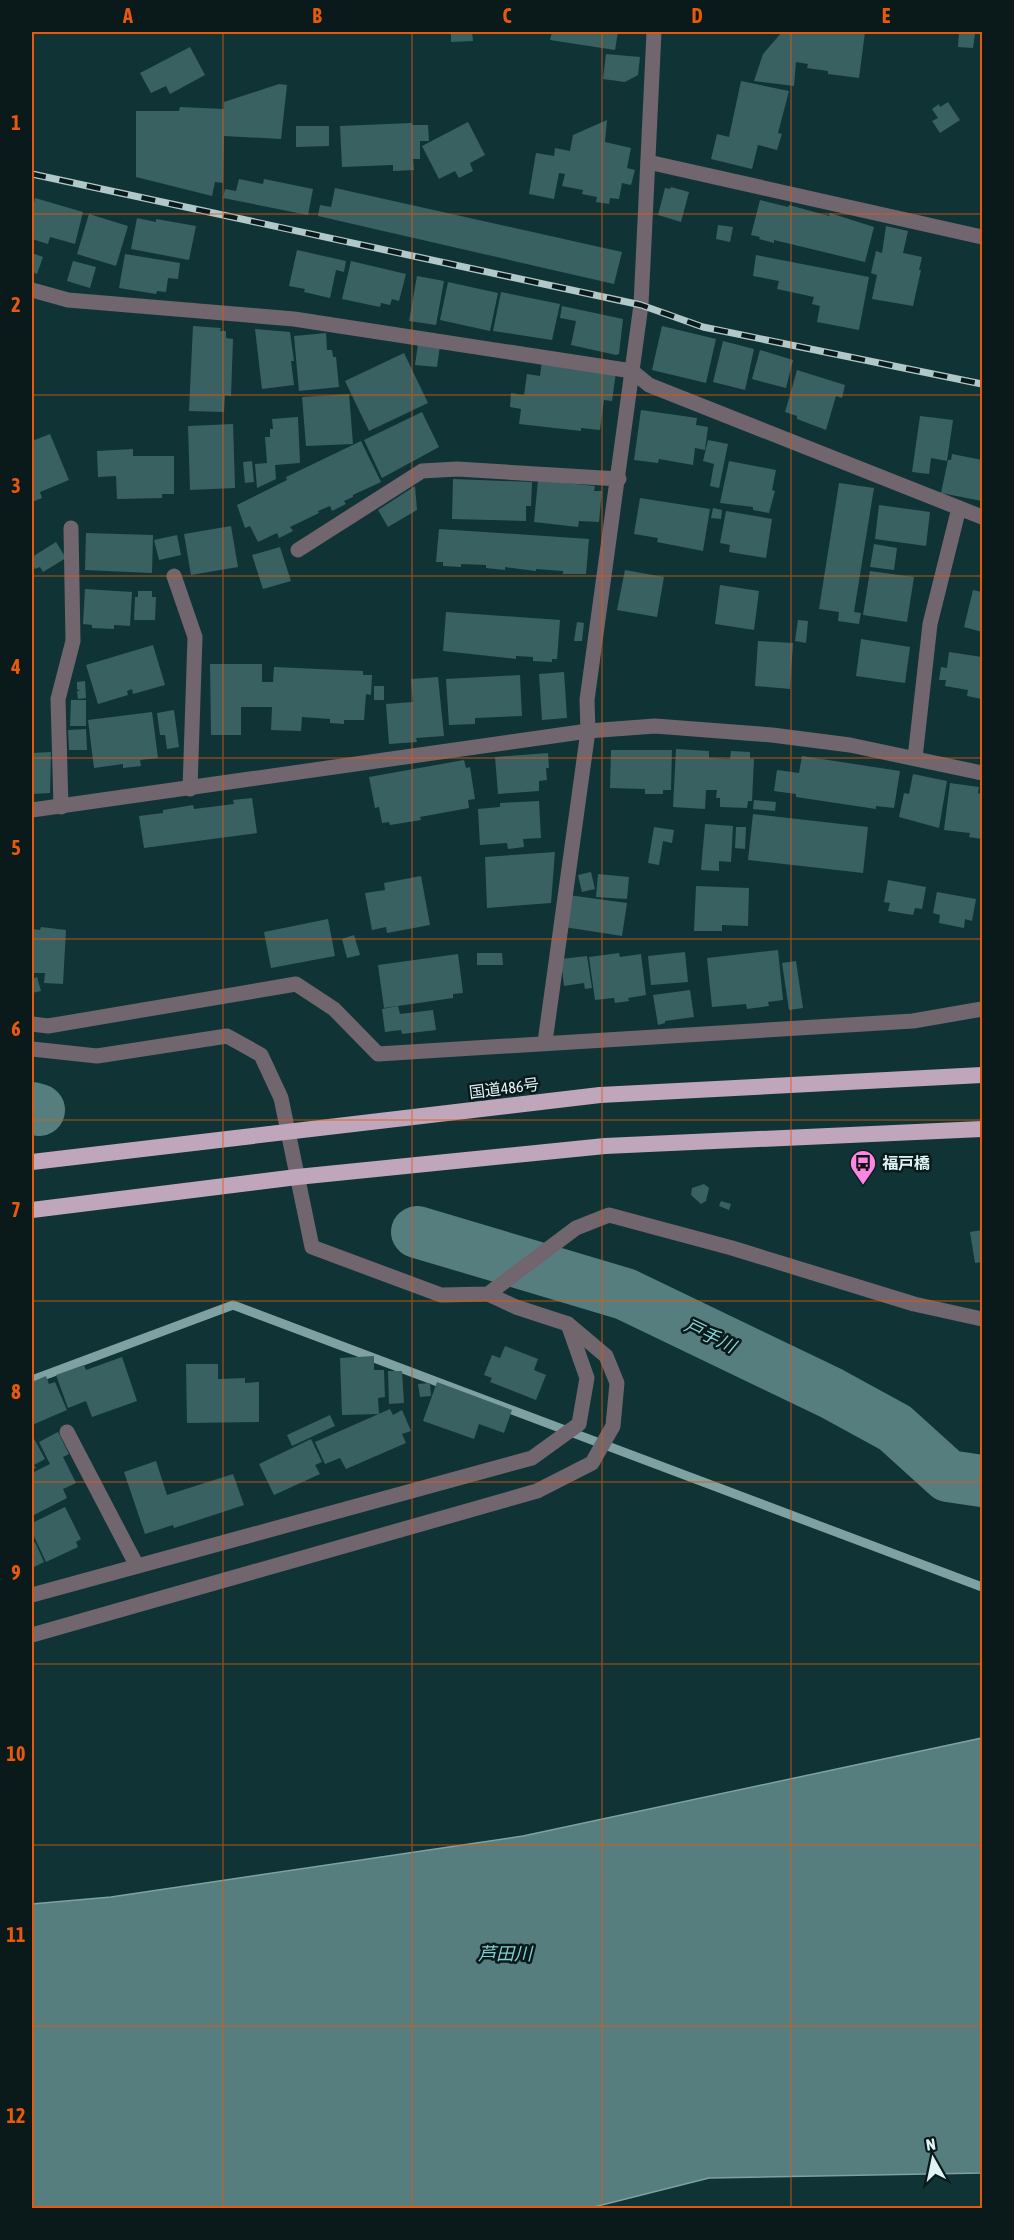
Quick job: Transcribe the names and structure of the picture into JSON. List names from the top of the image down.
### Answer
{
  "streets": {
    "highway": ["国道486号"]
  },
  "water": ["戸手川", "芦田川"],
  "places": {
    "bus stop": ["福戸橋"]
  },
  "north": "top",
  "grid": {
    "columns": [
      "A",
      "B",
      "C",
      "D",
      "E"
    ],
    "rows": [
      "1",
      "2",
      "3",
      "4",
      "5",
      "6",
      "7",
      "8",
      "9",
      "10",
      "11",
      "12"
    ]
  }
}
